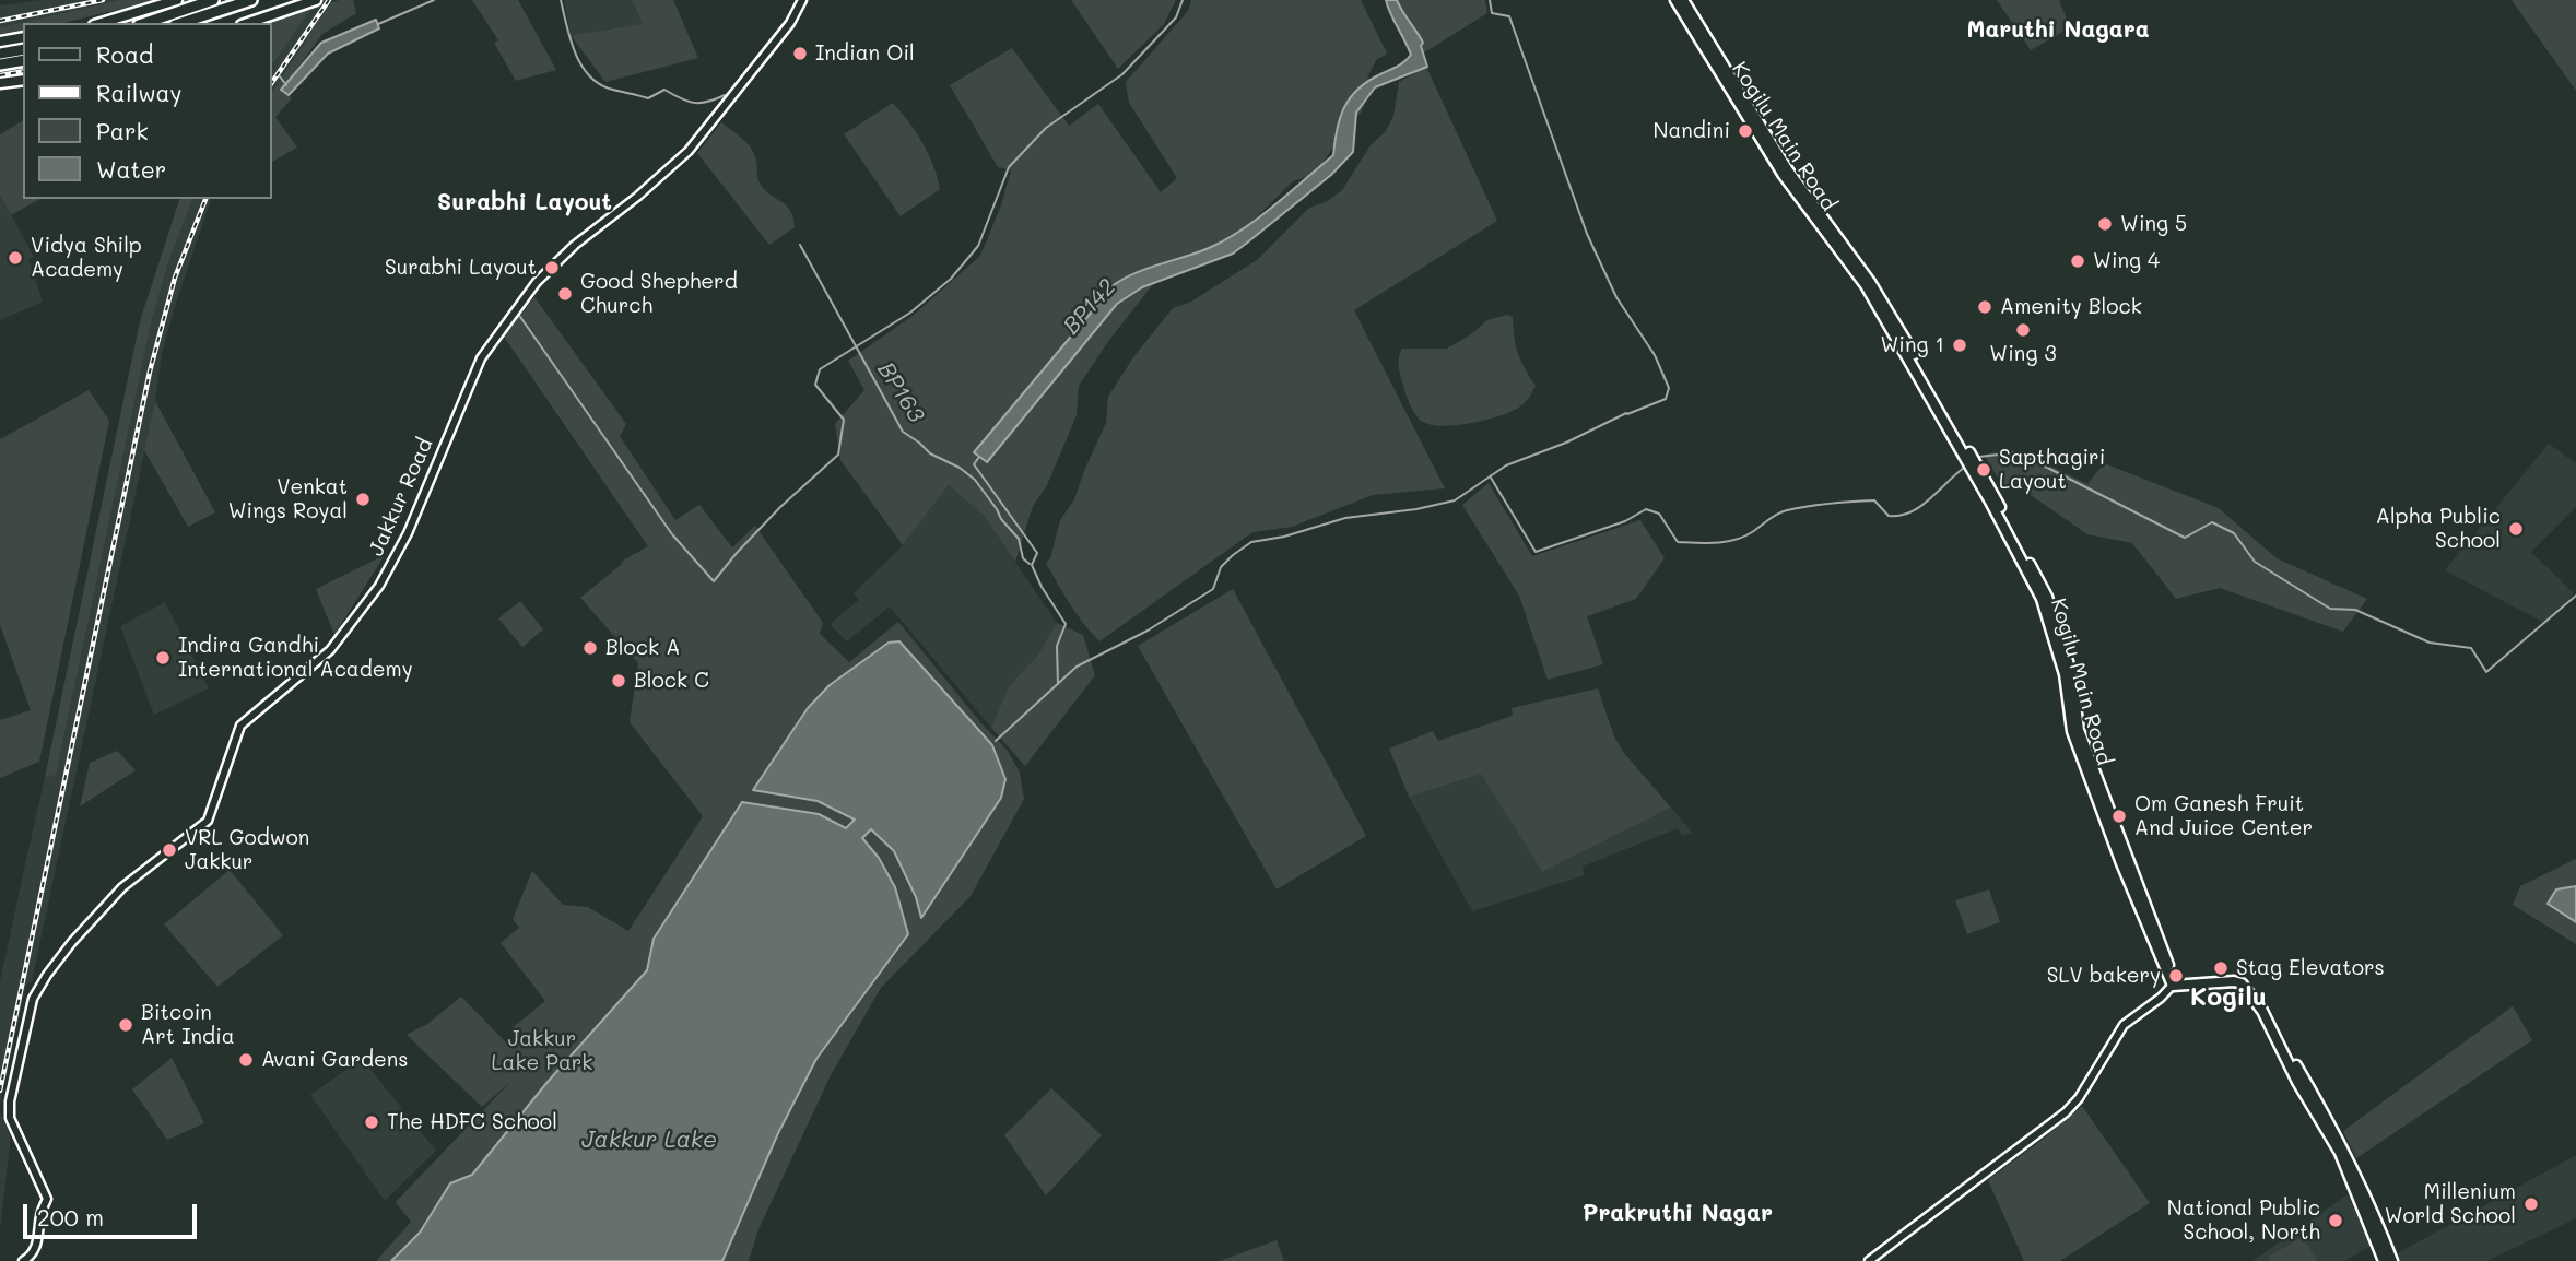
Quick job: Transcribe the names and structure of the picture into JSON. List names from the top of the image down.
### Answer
{
  "streets": {
    "main road": ["Kogilu Main Road"],
    "street": ["Jakkur Road"]
  },
  "districts": [
    "Maruthi Nagara",
    "Surabhi Layout",
    "Kogilu",
    "Prakruthi Nagar"
  ],
  "water": ["BP142", "BP163", "Jakkur Lake"],
  "parks": ["Jakkur Lake Park"],
  "places": [
    "Indian Oil",
    "Nandini",
    "Wing 5",
    "Vidya Shilp Academy",
    "Wing 4",
    "Surabhi Layout",
    "Good Shepherd Church",
    "Amenity Block",
    "Wing 3",
    "Wing 1",
    "Sapthagiri Layout",
    "Venkat Wings Royal",
    "Alpha Public School",
    "Block A",
    "Indira Gandhi International Academy",
    "Block C",
    "Om Ganesh Fruit And Juice Center",
    "VRL Godwon Jakkur",
    "Stag Elevators",
    "SLV bakery",
    "Bitcoin Art India",
    "Avani Gardens",
    "The HDFC School",
    "Millenium World School",
    "National Public School, North"
  ],
  "legend": [
    "Road",
    "Railway",
    "Park",
    "Water"
  ],
  "scale_bar": "200 m"
}
